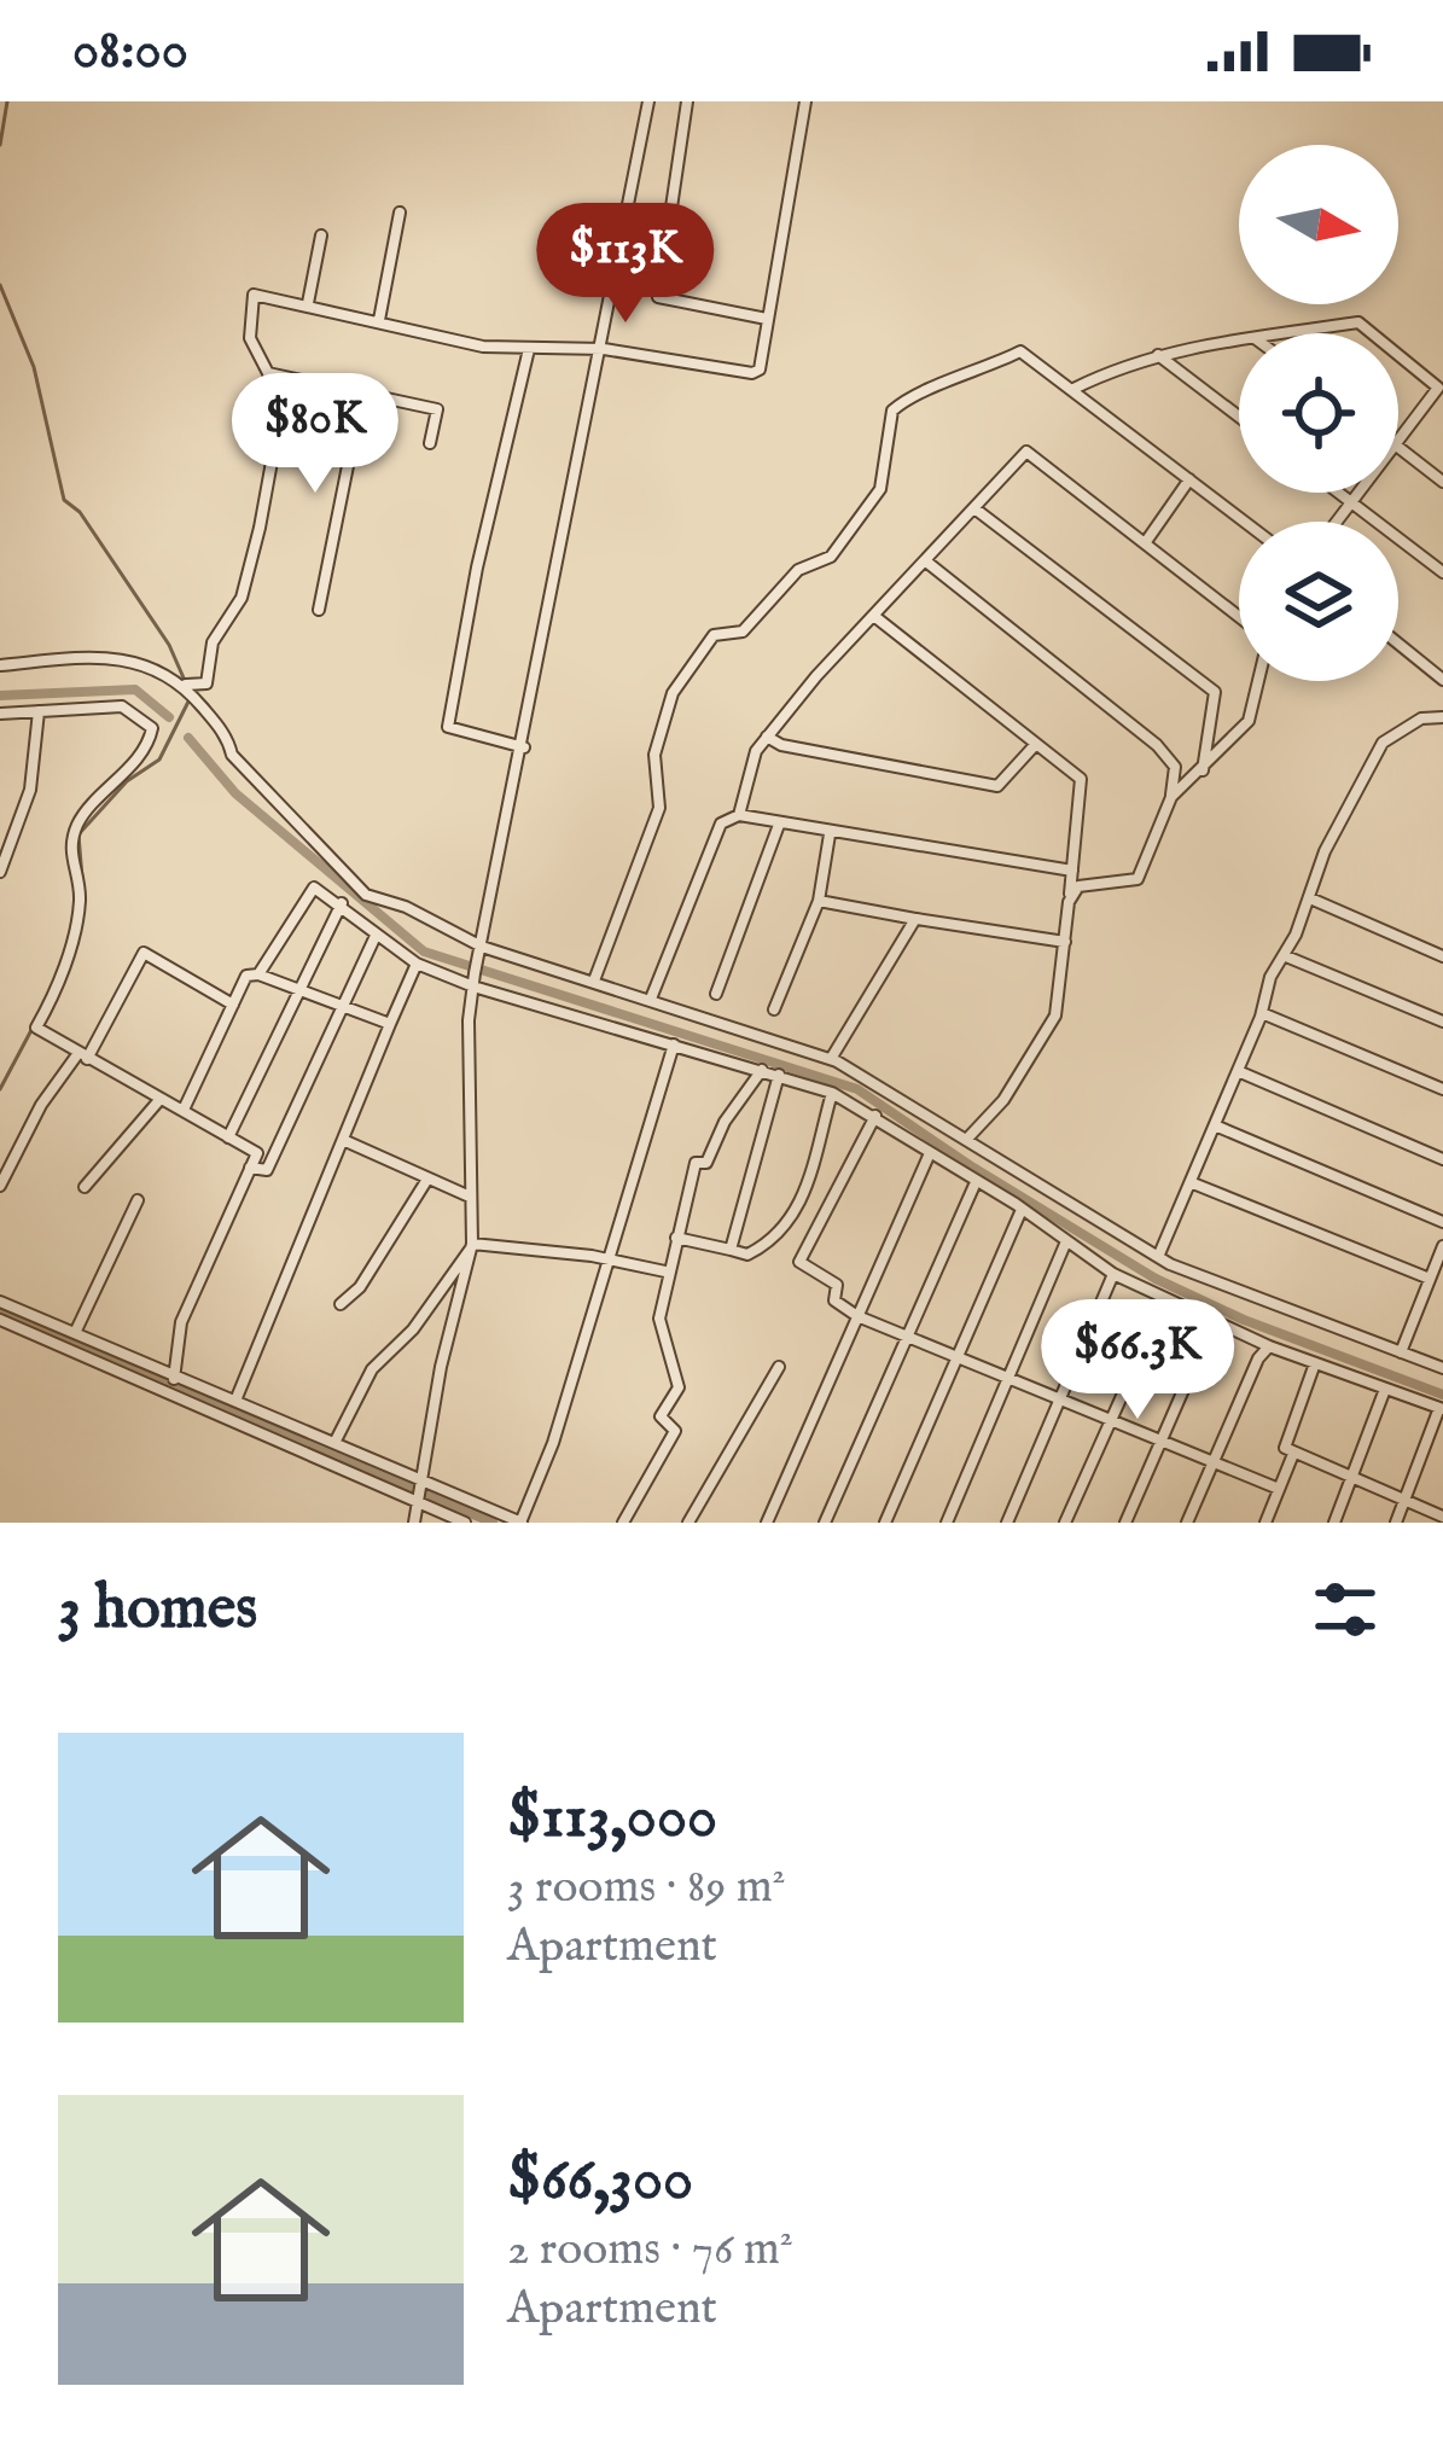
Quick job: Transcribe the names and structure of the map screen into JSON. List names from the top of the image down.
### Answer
{
  "north": "right",
  "page": {
    "status": "08:00",
    "price": ["$113K", "$80K", "$66.3K"],
    "heading": "3 homes",
    "list": [
      {
        "name": "$113,000",
        "note": "3 rooms · 89 m² · Apartment"
      },
      {
        "name": "$66,300",
        "note": "2 rooms · 76 m² · Apartment"
      }
    ]
  }
}
